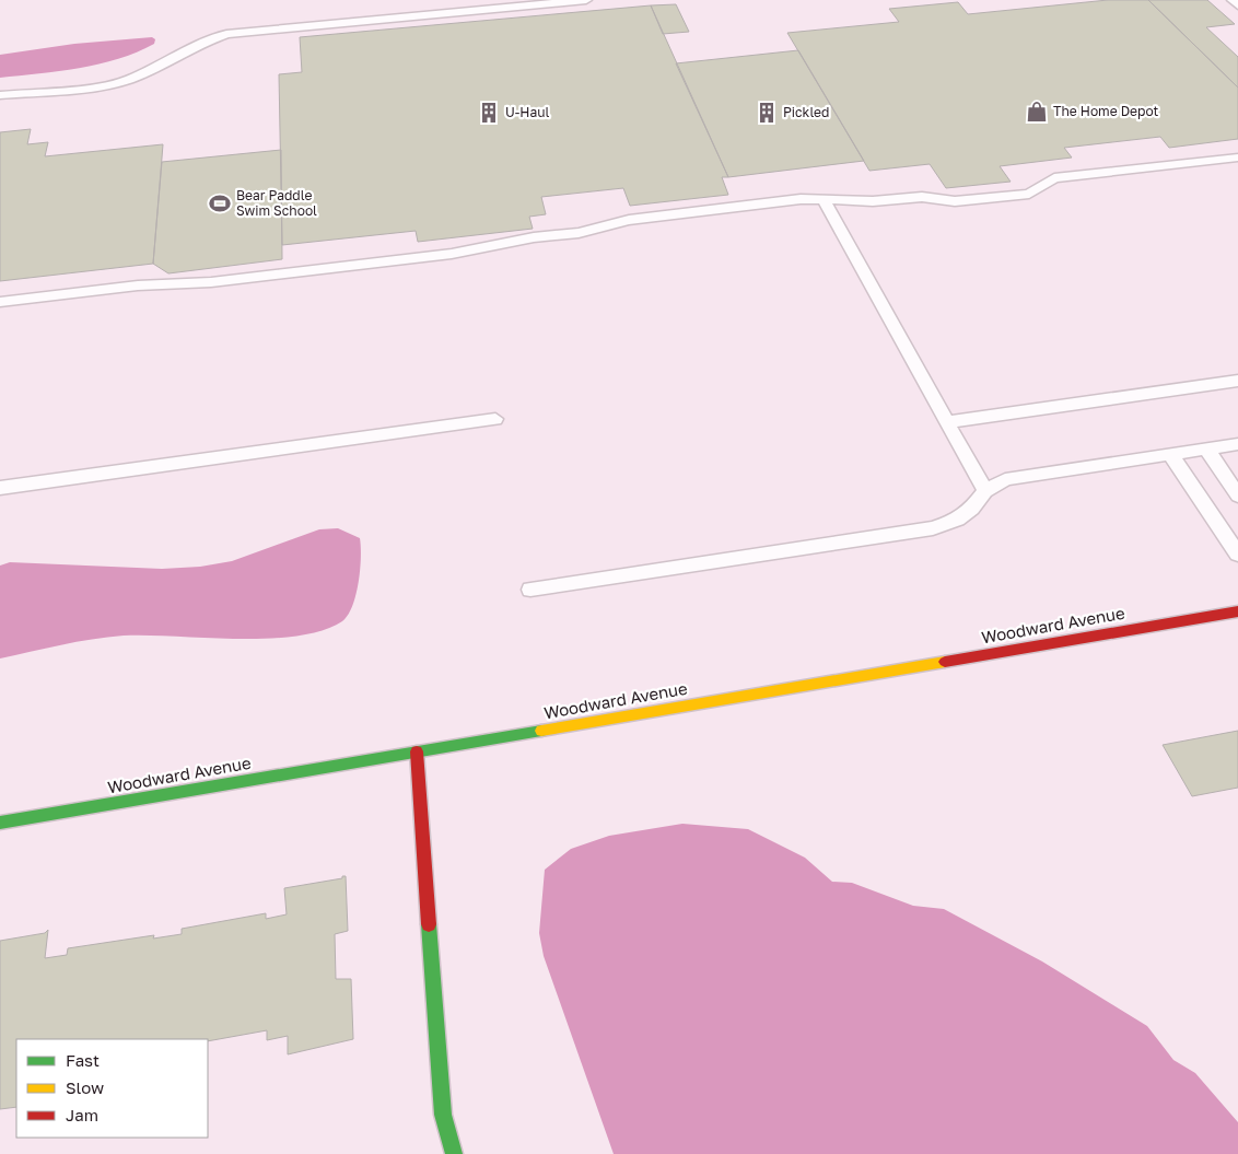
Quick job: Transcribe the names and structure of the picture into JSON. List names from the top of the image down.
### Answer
{
  "streets": {
    "main road": ["Woodward Avenue"]
  },
  "places": {
    "shop": ["The Home Depot"],
    "building": ["U-Haul", "Pickled"],
    "sports": ["Bear Paddle Swim School"]
  },
  "legend": ["Fast", "Slow", "Jam"]
}
